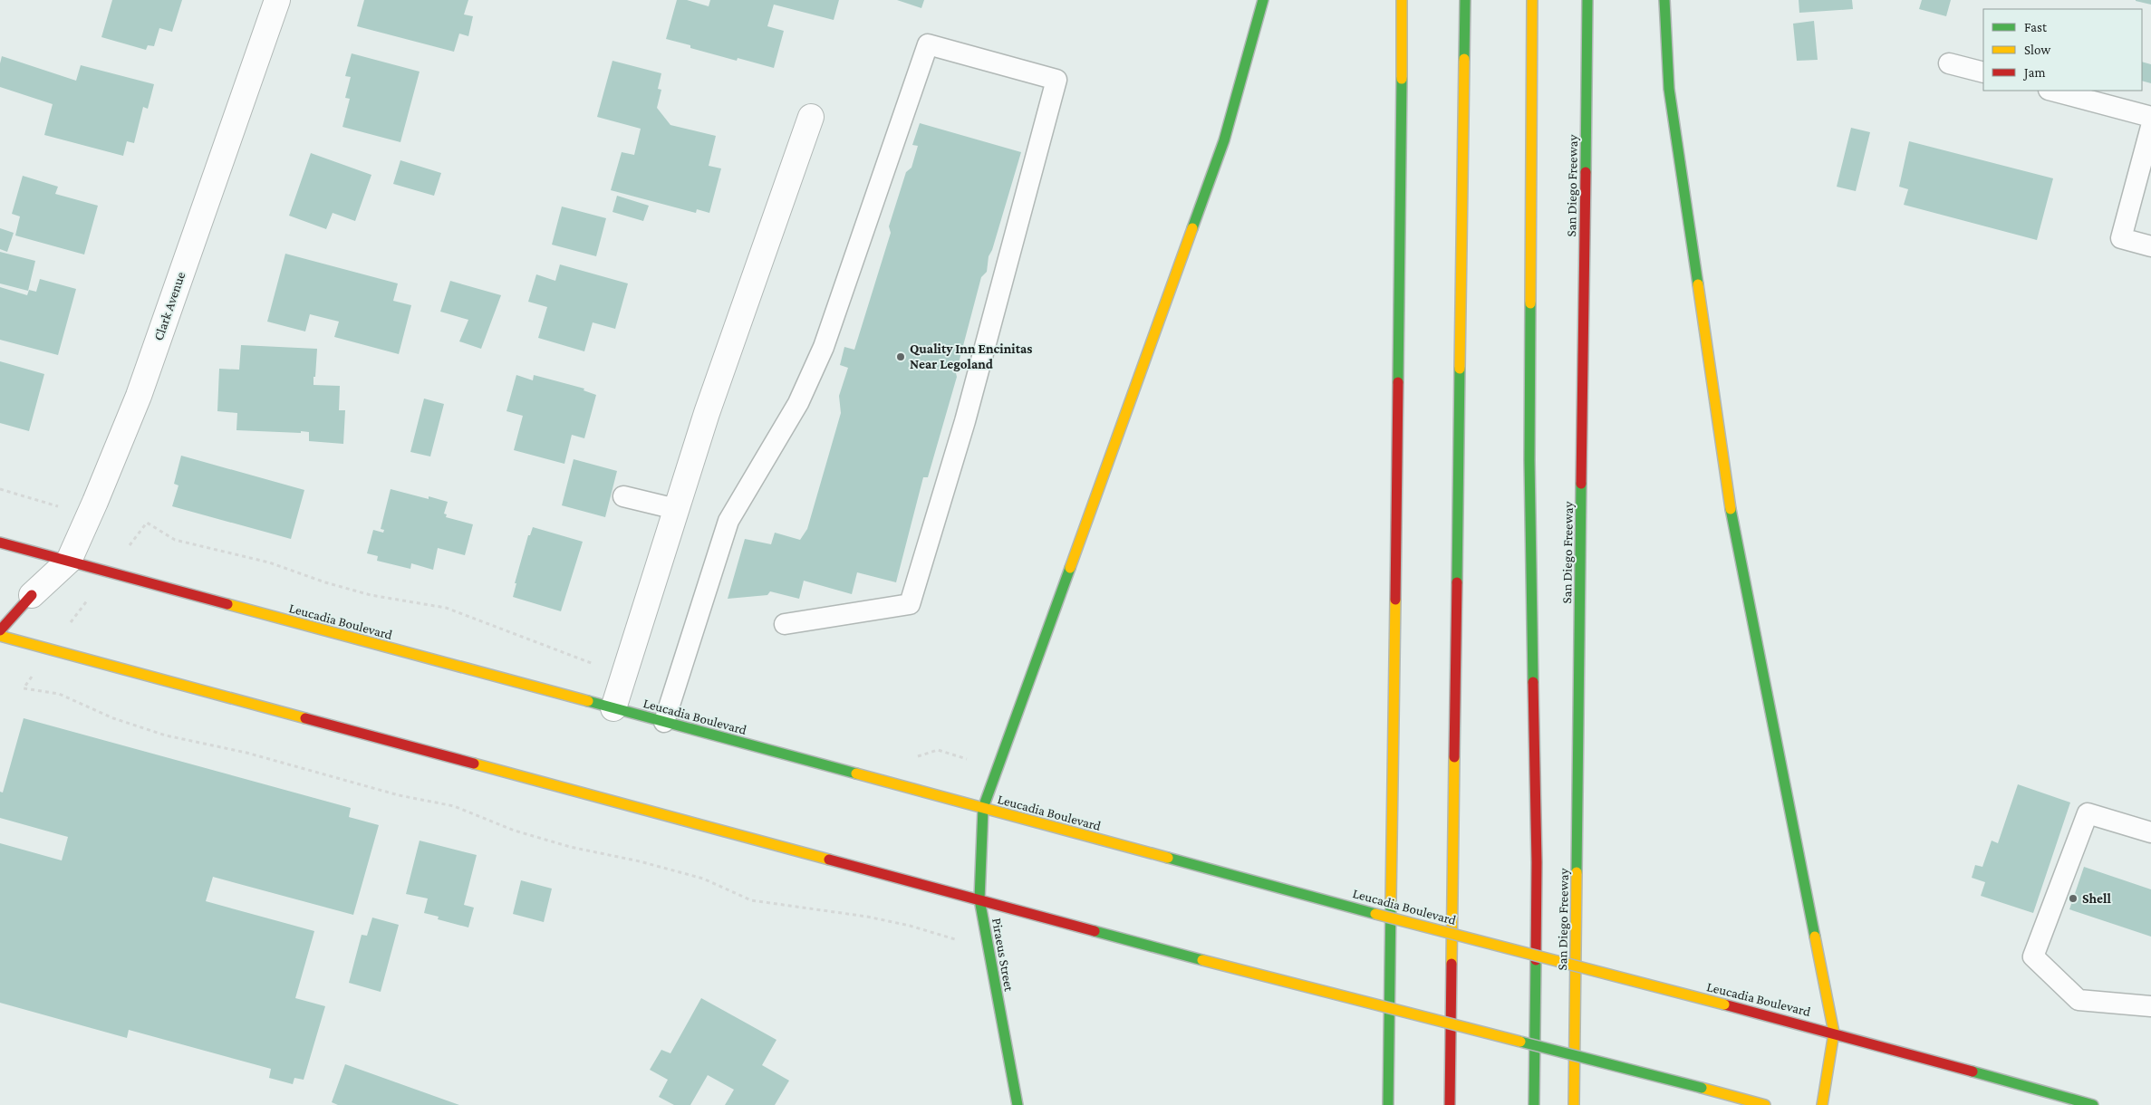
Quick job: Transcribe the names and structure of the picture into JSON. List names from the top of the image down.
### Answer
{
  "streets": {
    "main road": ["San Diego Freeway", "Leucadia Boulevard", "Piraeus Street"],
    "street": ["Clark Avenue"]
  },
  "crossings": [
    ["Clark Avenue", "Leucadia Boulevard"],
    ["Leucadia Boulevard", "Piraeus Street"]
  ],
  "places": ["Quality Inn Encinitas Near Legoland", "Shell"],
  "legend": ["Fast", "Slow", "Jam"]
}
